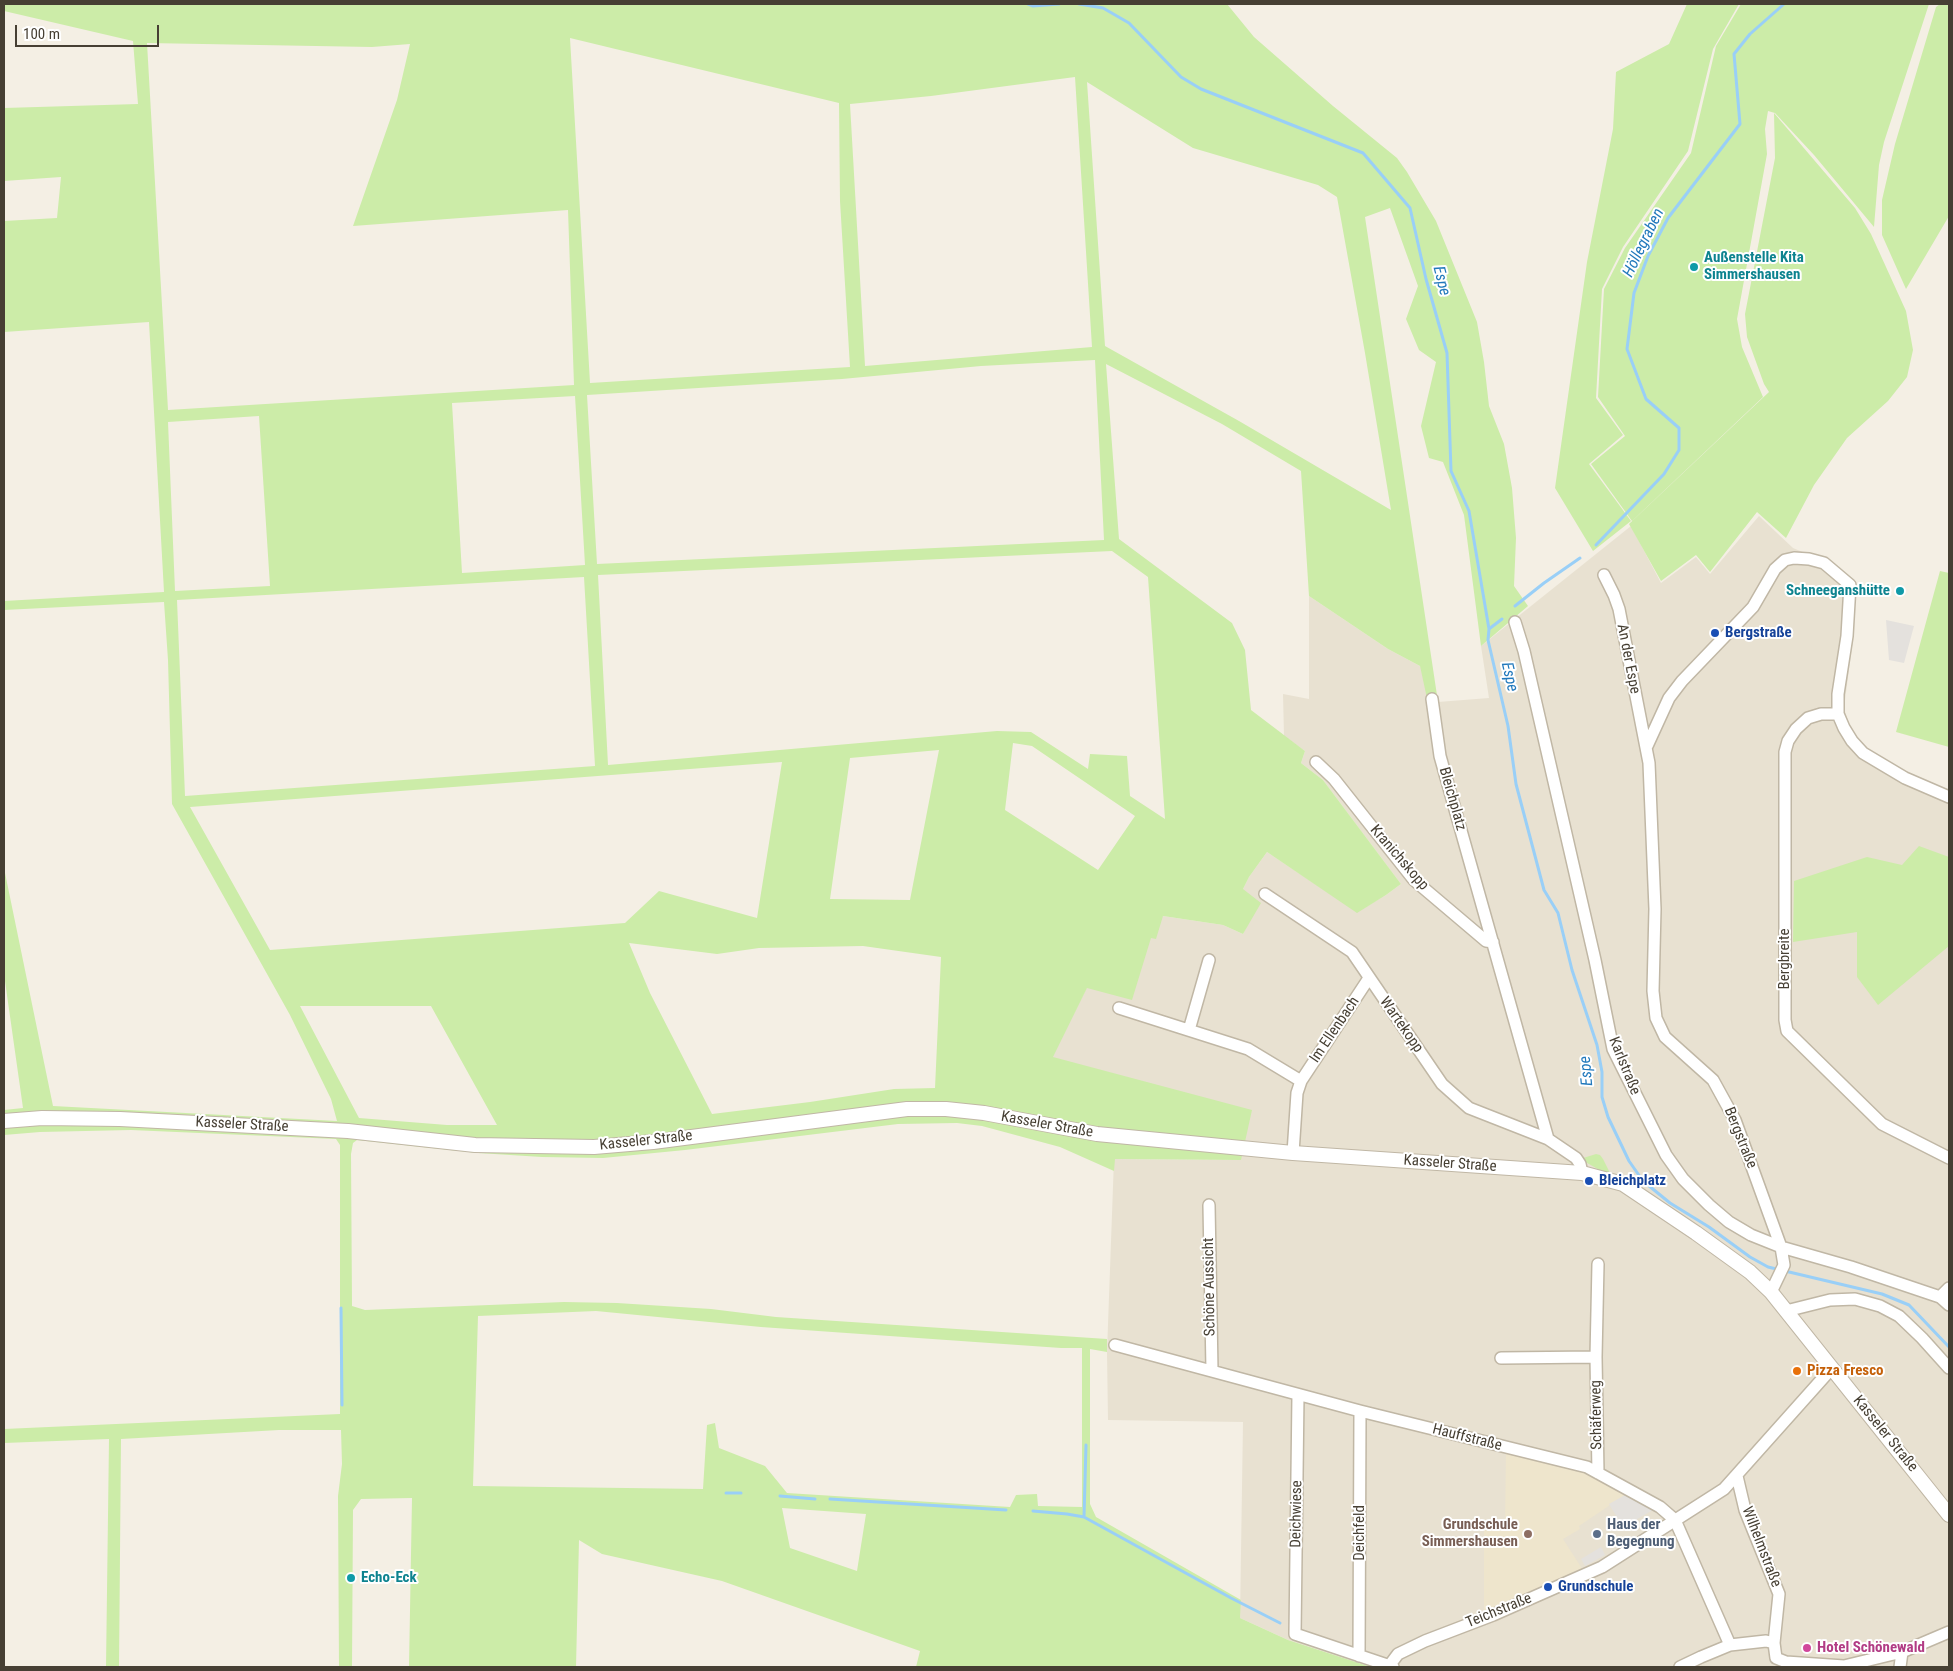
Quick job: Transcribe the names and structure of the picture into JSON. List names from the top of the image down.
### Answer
{
  "streets": {
    "street": [
      "An der Espe",
      "Bleichplatz",
      "Kranichskopp",
      "Bergbreite",
      "Wartekopp",
      "Im Ellenbach",
      "Karlstraße",
      "Kasseler Straße",
      "Bergstraße",
      "Schöne Aussicht",
      "Schäferweg",
      "Hauffstraße",
      "Deichwiese",
      "Deichfeld",
      "Wilhelmstraße",
      "Teichstraße"
    ]
  },
  "crossings": [
    ["An der Espe", "Bergstraße"],
    ["Bleichplatz", "Kranichskopp"],
    ["Bleichplatz", "Wartekopp"],
    ["Wartekopp", "Im Ellenbach"],
    ["Im Ellenbach", "Kasseler Straße"],
    ["Karlstraße", "Bergstraße"],
    ["Kasseler Straße", "Bergstraße"],
    ["Schöne Aussicht", "Hauffstraße"],
    ["Schäferweg", "Hauffstraße"],
    ["Hauffstraße", "Deichwiese"],
    ["Hauffstraße", "Deichfeld"],
    ["Hauffstraße", "Teichstraße"],
    ["Deichwiese", "Deichfeld"],
    ["Wilhelmstraße", "Teichstraße"]
  ],
  "water": ["Höllegraben", "Espe"],
  "places": [
    "Außenstelle Kita Simmershausen",
    "Schneeganshütte",
    "Bergstraße",
    "Bleichplatz",
    "Pizza Fresco",
    "Grundschule Simmershausen",
    "Haus der Begegnung",
    "Echo-Eck",
    "Grundschule",
    "Hotel Schönewald"
  ],
  "scale_bar": "100 m"
}
